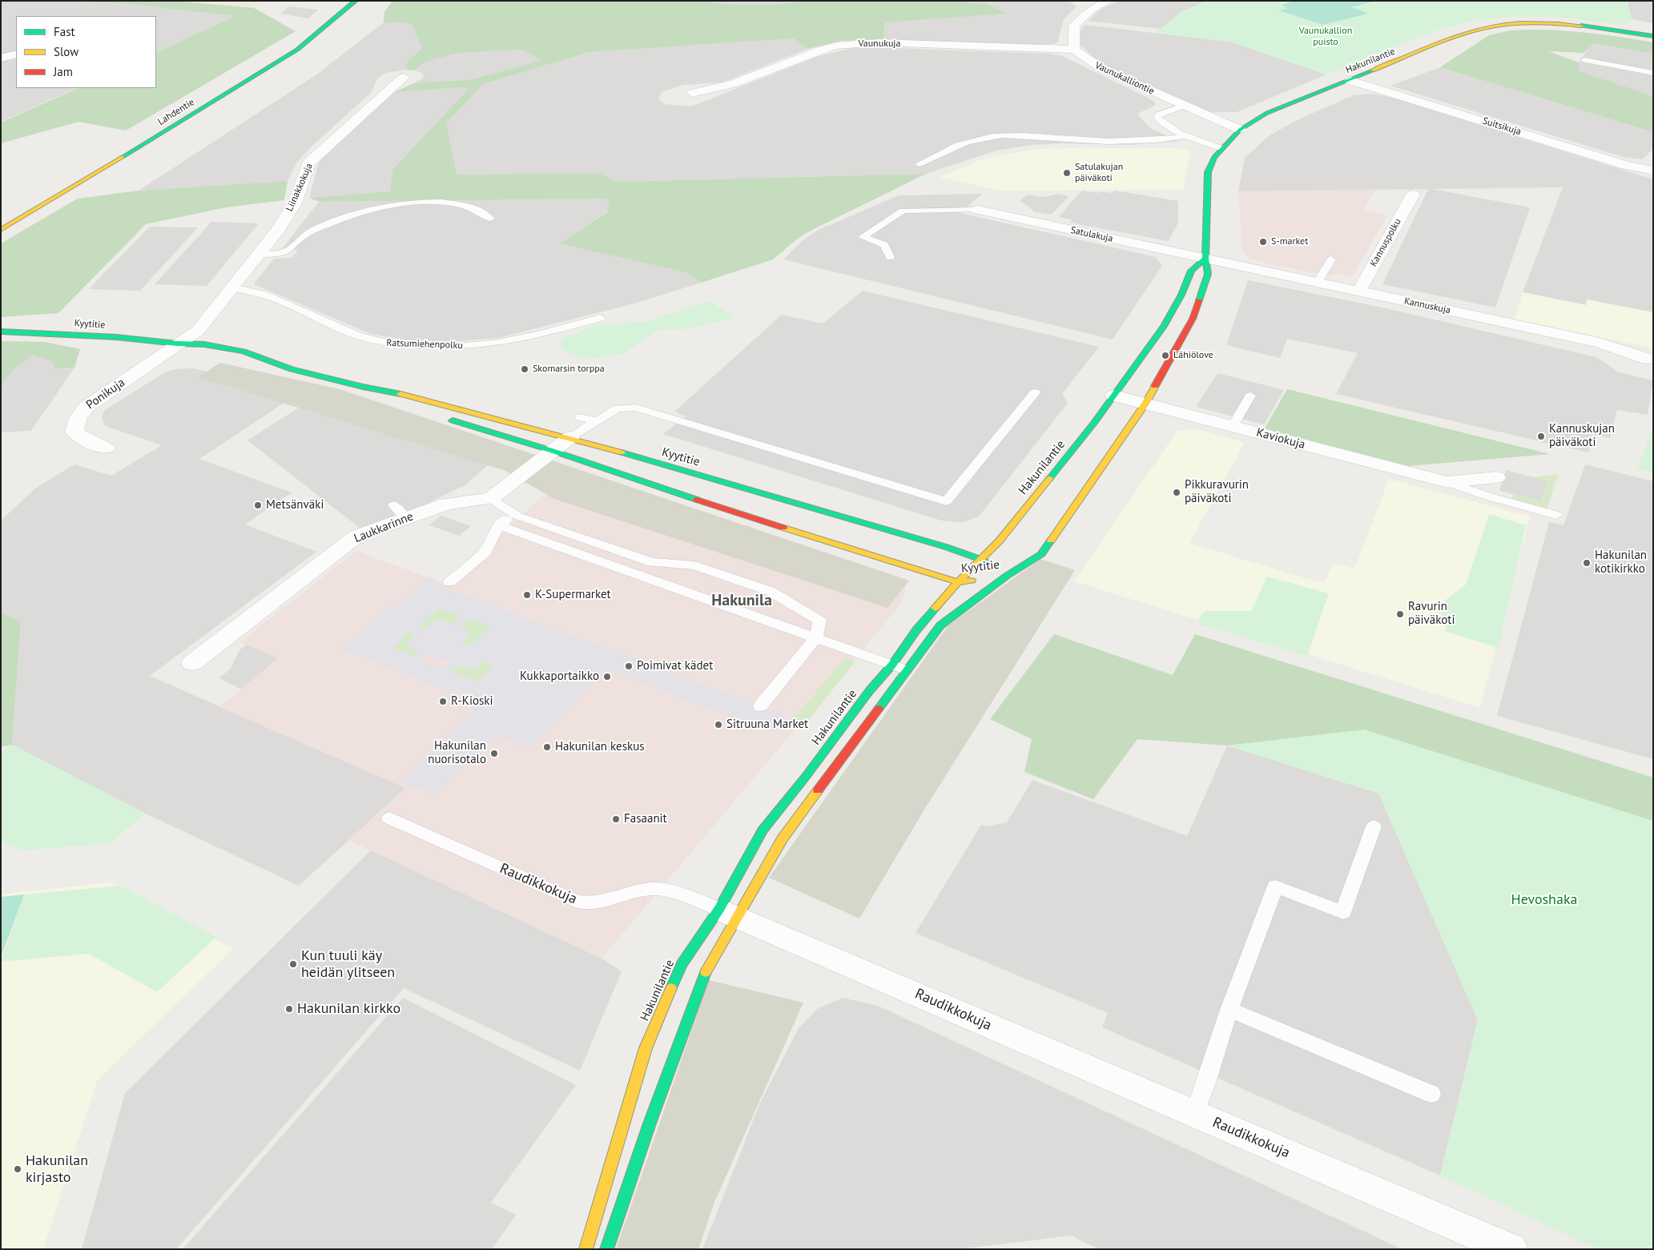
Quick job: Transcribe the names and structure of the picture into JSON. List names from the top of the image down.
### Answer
{
  "streets": {
    "main road": ["Hakunilantie", "Lahdentie", "Kyytitie"],
    "street": [
      "Vaunukuja",
      "Vaunukalliontie",
      "Suitsikuja",
      "Liinakkokuja",
      "Satulakuja",
      "Kannuspolku",
      "Kannuskuja",
      "Ponikuja",
      "Kaviokuja",
      "Laukkarinne",
      "Raudikkokuja"
    ],
    "lane": ["Ratsumiehenpolku"]
  },
  "crossings": [
    ["Vaunukuja", "Vaunukalliontie"],
    ["Hakunilantie", "Vaunukalliontie"],
    ["Hakunilantie", "Suitsikuja"],
    ["Hakunilantie", "Satulakuja"],
    ["Hakunilantie", "Kannuskuja"],
    ["Hakunilantie", "Kyytitie"],
    ["Hakunilantie", "Kaviokuja"],
    ["Hakunilantie", "Raudikkokuja"],
    ["Liinakkokuja", "Kyytitie"],
    ["Liinakkokuja", "Ratsumiehenpolku"],
    ["Liinakkokuja", "Ponikuja"],
    ["Satulakuja", "Kannuskuja"],
    ["Kannuspolku", "Kannuskuja"],
    ["Kyytitie", "Ponikuja"]
  ],
  "districts": ["Hakunila"],
  "parks": ["Vaunukallion puisto", "Hevoshaka"],
  "places": [
    "Satulakujan päiväkoti",
    "S-market",
    "Lähiölove",
    "Skomarsin torppa",
    "Kannuskujan päiväkoti",
    "Pikkuravurin päiväkoti",
    "Metsänväki",
    "Hakunilan kotikirkko",
    "K-Supermarket",
    "Ravurin päiväkoti",
    "Poimivat kädet",
    "Kukkaportaikko",
    "R-Kioski",
    "Sitruuna Market",
    "Hakunilan keskus",
    "Hakunilan nuorisotalo",
    "Fasaanit",
    "Kun tuuli käy heidän ylitseen",
    "Hakunilan kirkko",
    "Hakunilan kirjasto"
  ],
  "legend": ["Fast", "Slow", "Jam"]
}
